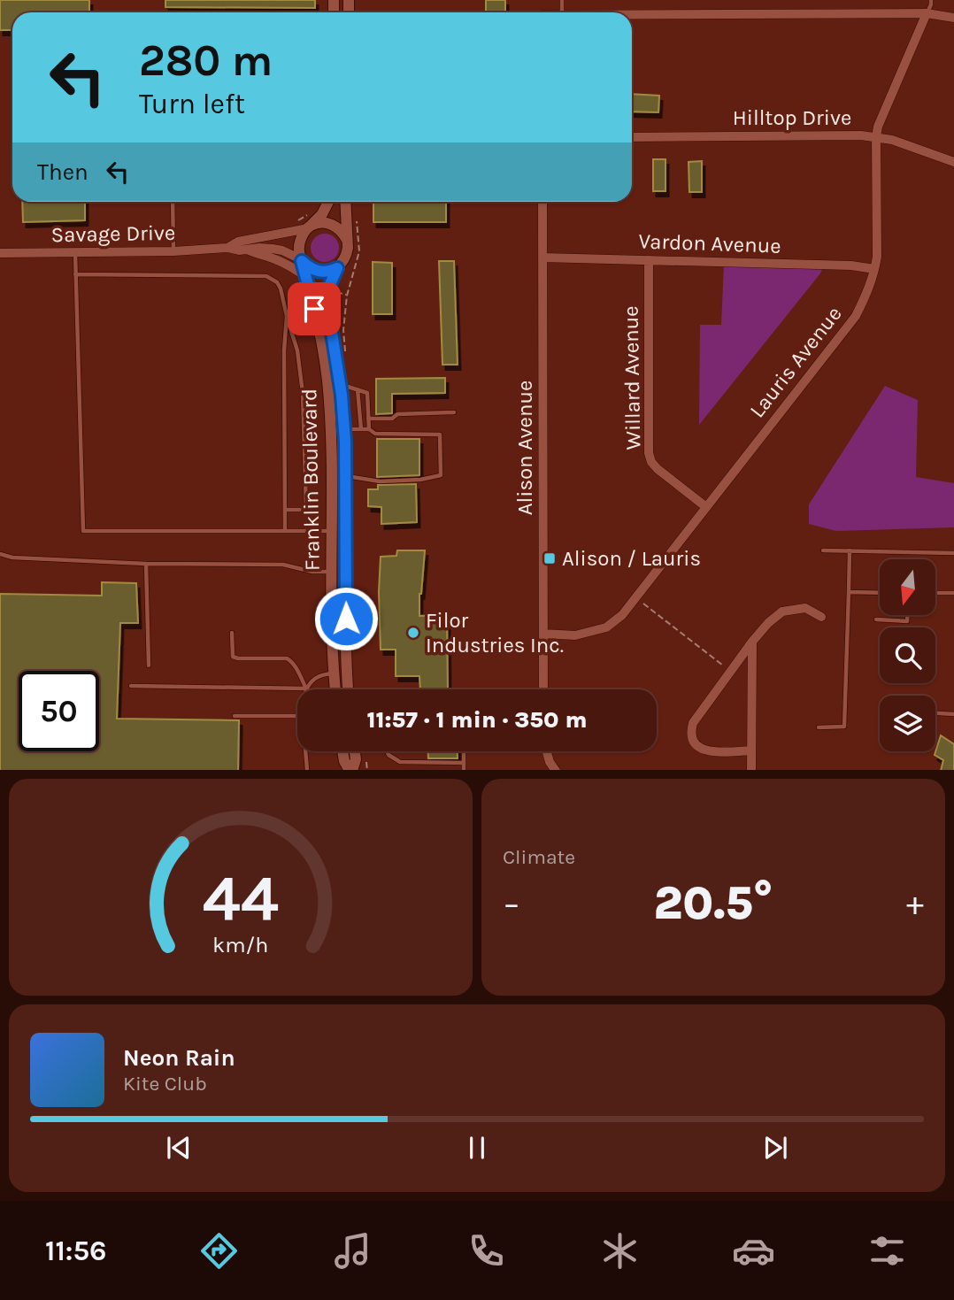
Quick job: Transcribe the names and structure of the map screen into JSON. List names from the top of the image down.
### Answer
{
  "streets": {
    "main road": ["Franklin Boulevard"],
    "street": [
      "Hilltop Drive",
      "Savage Drive",
      "Vardon Avenue",
      "Lauris Avenue",
      "Willard Avenue",
      "Alison Avenue"
    ]
  },
  "crossings": [
    ["Hilltop Drive", "Lauris Avenue"],
    ["Savage Drive", "Franklin Boulevard"],
    ["Vardon Avenue", "Lauris Avenue"],
    ["Vardon Avenue", "Willard Avenue"],
    ["Vardon Avenue", "Alison Avenue"],
    ["Lauris Avenue", "Willard Avenue"],
    ["Lauris Avenue", "Alison Avenue"]
  ],
  "places": {
    "transit": ["Alison / Lauris"],
    "other": ["Filor Industries Inc."]
  },
  "north": "bottom",
  "page": {
    "turn": ["280 m", "Turn left"],
    "then": "Then",
    "limit": "50",
    "trip": "11:57 · 1 min · 350 m",
    "tile": "Climate",
    "heat": ["−", "20.5°", "+"],
    "song": ["Neon Rain", "Kite Club"],
    "tabs": "11:56",
    "gauge": ["44", "km/h"]
  }
}
